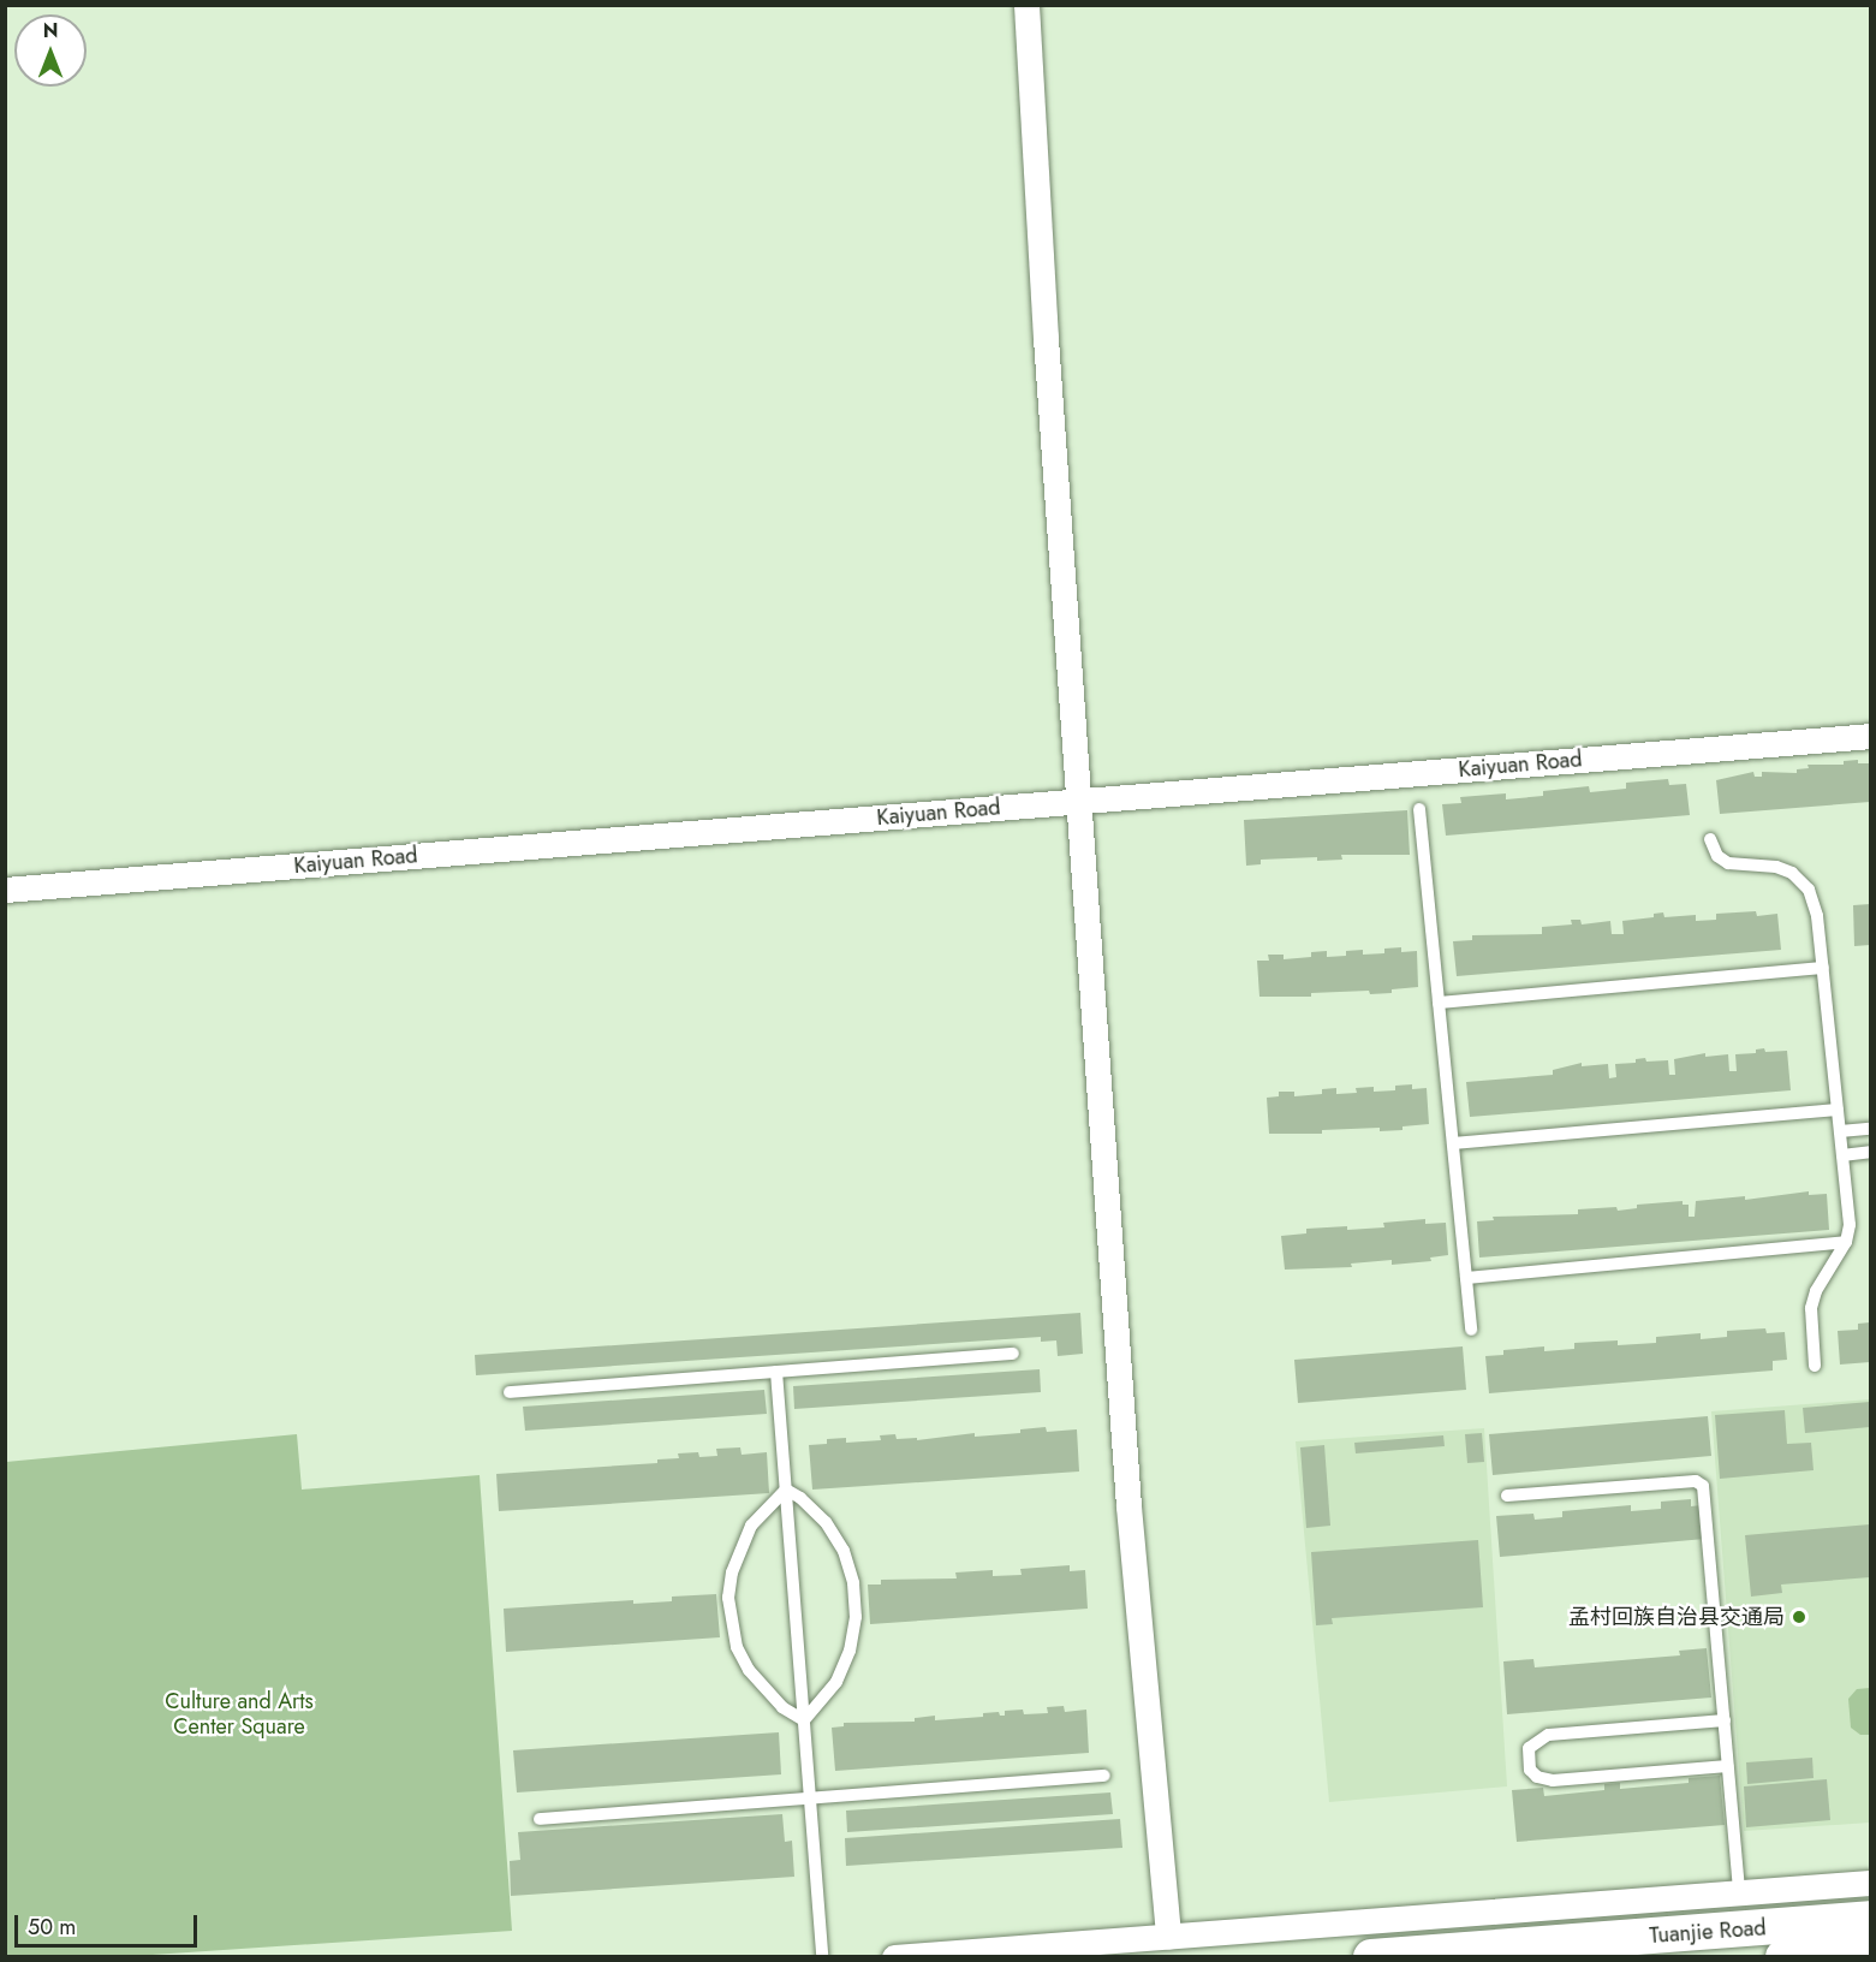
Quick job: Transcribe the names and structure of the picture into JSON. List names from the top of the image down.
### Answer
{
  "streets": {
    "main road": ["Tuanjie Road"],
    "street": ["Kaiyuan Road"]
  },
  "parks": ["Culture and Arts Center Square"],
  "places": ["孟村回族自治县交通局"],
  "scale_bar": "50 m",
  "north": "top"
}
